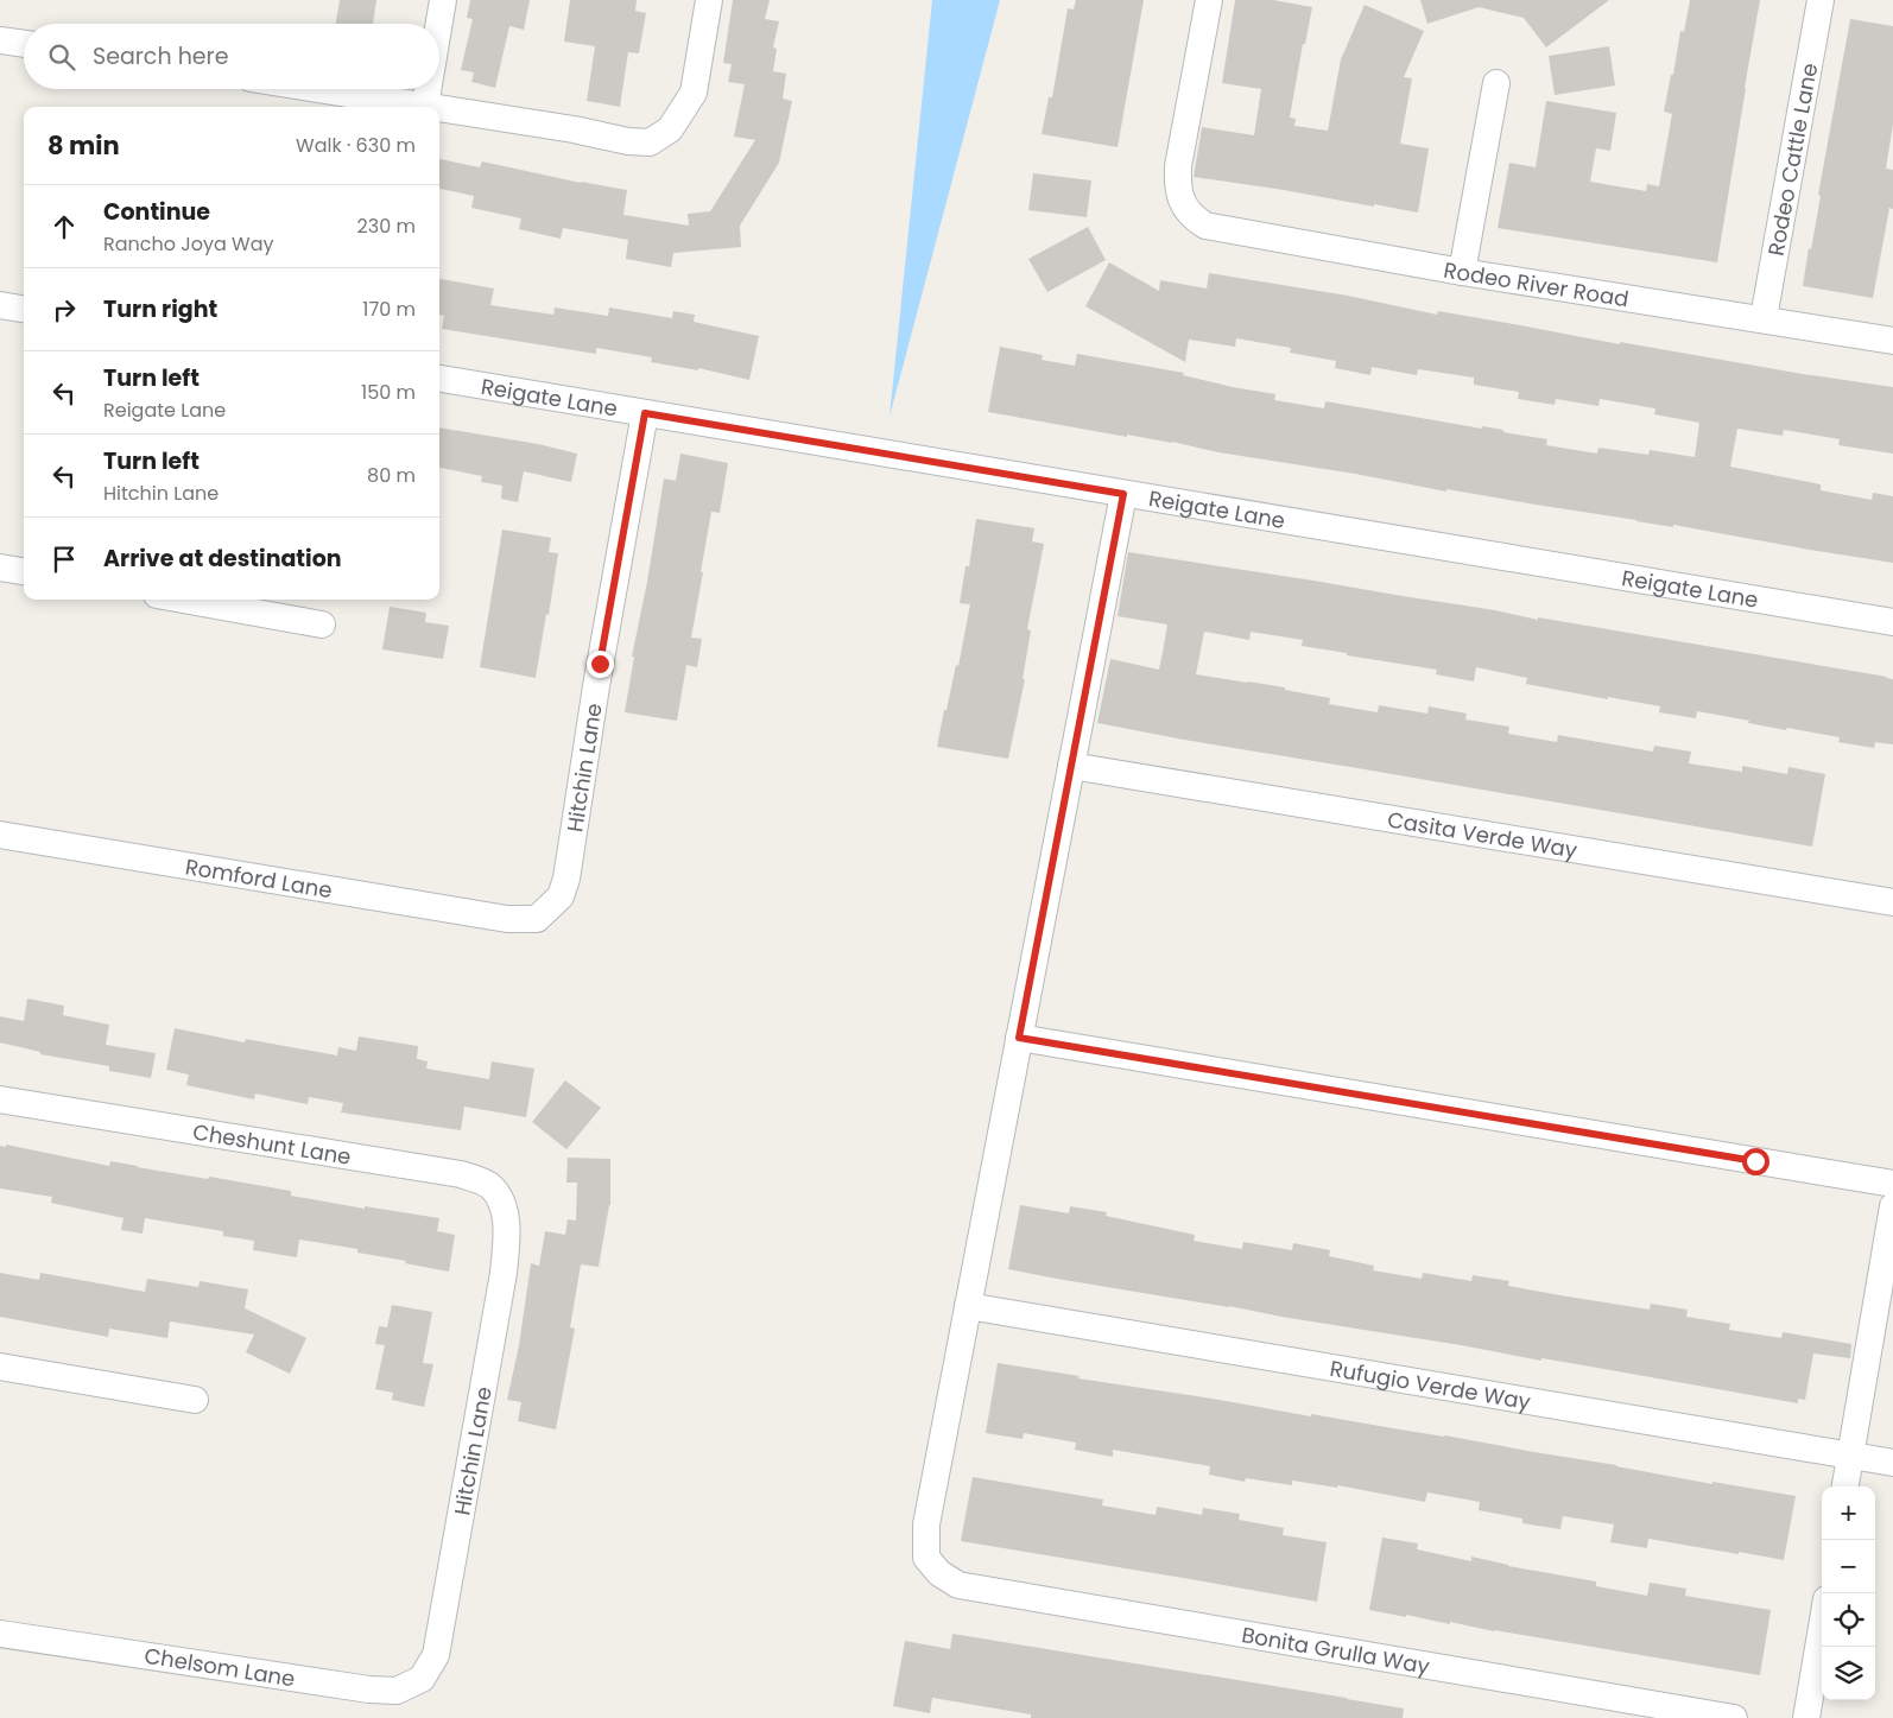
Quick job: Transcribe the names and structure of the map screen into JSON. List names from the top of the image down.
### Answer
{
  "streets": {
    "street": [
      "Rodeo Cattle Lane",
      "Rodeo River Road",
      "Reigate Lane",
      "Hitchin Lane",
      "Casita Verde Way",
      "Romford Lane",
      "Cheshunt Lane",
      "Rufugio Verde Way",
      "Bonita Grulla Way",
      "Chelsom Lane"
    ]
  },
  "crossings": [
    ["Rodeo Cattle Lane", "Rodeo River Road"],
    ["Reigate Lane", "Hitchin Lane"],
    ["Hitchin Lane", "Romford Lane"],
    ["Hitchin Lane", "Cheshunt Lane"],
    ["Hitchin Lane", "Chelsom Lane"],
    ["Rufugio Verde Way", "Bonita Grulla Way"]
  ],
  "page": {
    "search": "Search here",
    "heading": ["8 min", "Walk · 630 m"],
    "list": [
      ["Continue", "Rancho Joya Way", "230 m"],
      ["Turn right", "170 m"],
      ["Turn left", "Reigate Lane", "150 m"],
      ["Turn left", "Hitchin Lane", "80 m"],
      "Arrive at destination"
    ],
    "map_buttons": ["+", "−"]
  }
}
